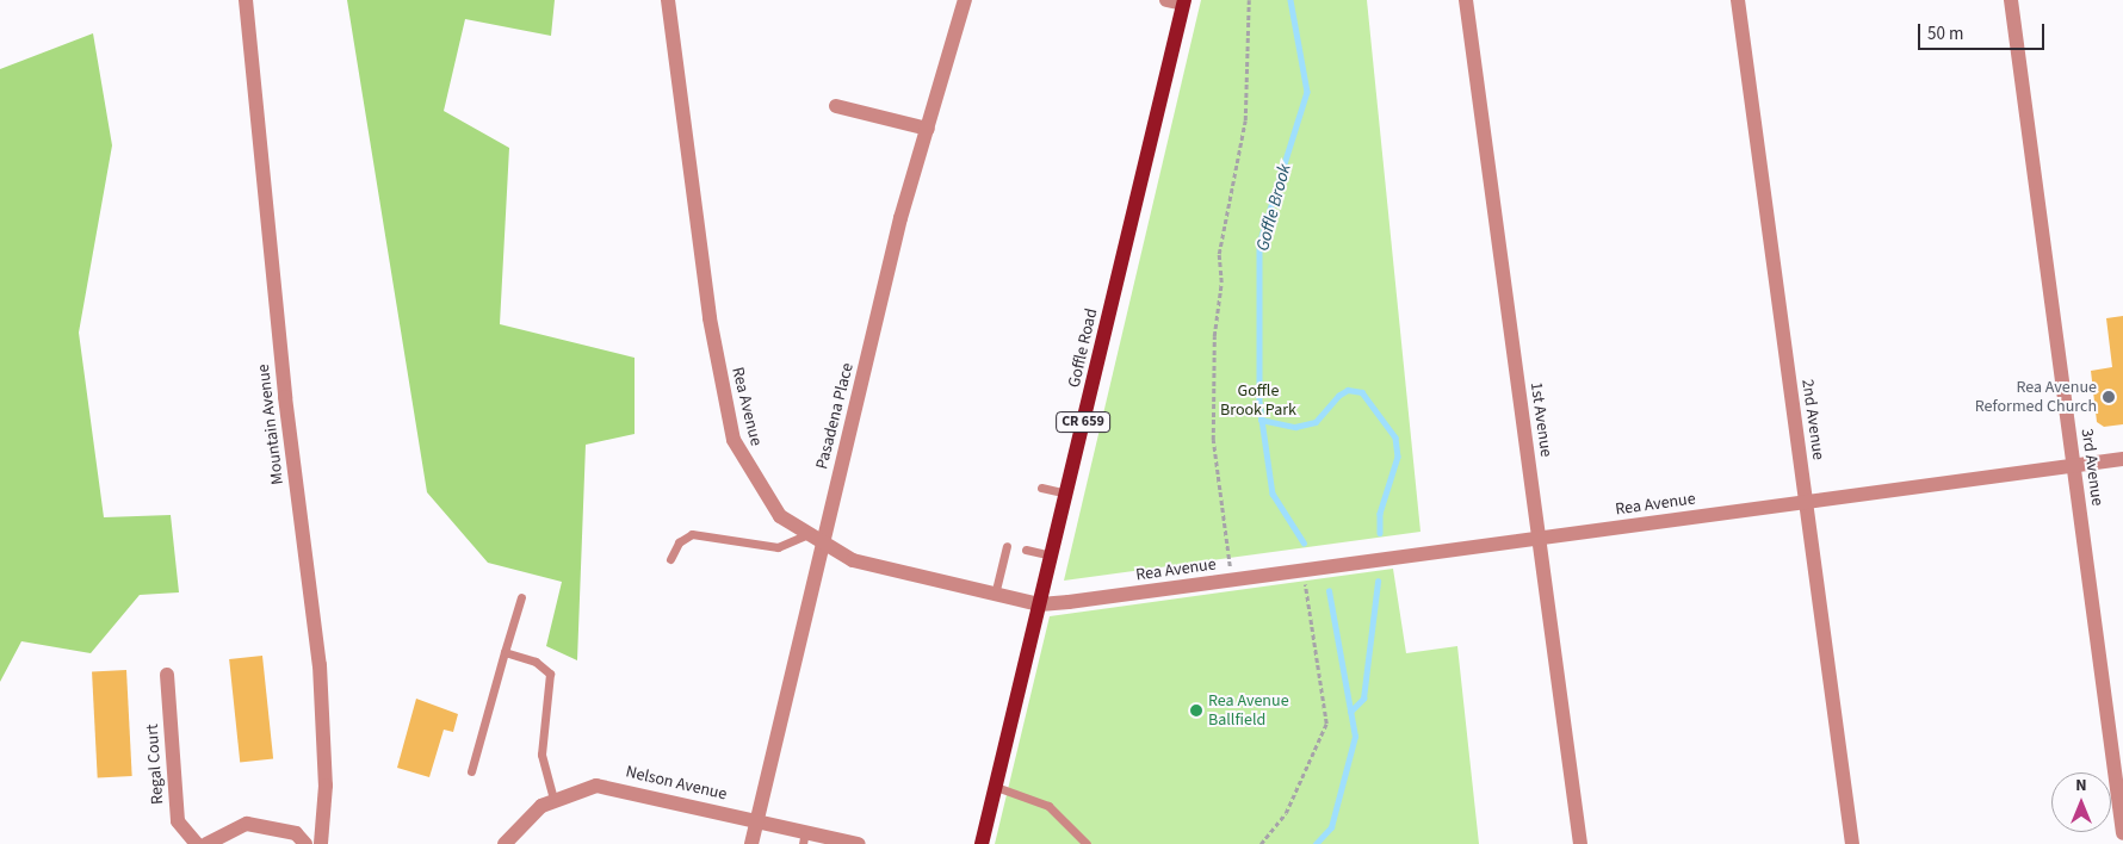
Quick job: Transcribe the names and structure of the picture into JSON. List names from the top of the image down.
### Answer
{
  "streets": {
    "main road": ["Goffle Road", "CR 659"],
    "street": [
      "Rea Avenue",
      "Pasadena Place",
      "1st Avenue",
      "2nd Avenue",
      "Mountain Avenue",
      "3rd Avenue",
      "Regal Court",
      "Nelson Avenue"
    ]
  },
  "crossings": [
    ["Goffle Road", "Rea Avenue"],
    ["Rea Avenue", "Pasadena Place"],
    ["Rea Avenue", "1st Avenue"],
    ["Rea Avenue", "2nd Avenue"],
    ["Rea Avenue", "3rd Avenue"],
    ["Pasadena Place", "Nelson Avenue"]
  ],
  "water": ["Goffle Brook"],
  "parks": ["Goffle Brook Park"],
  "places": ["Rea Avenue Reformed Church", "Rea Avenue Ballfield"],
  "scale_bar": "50 m",
  "north": "top"
}
